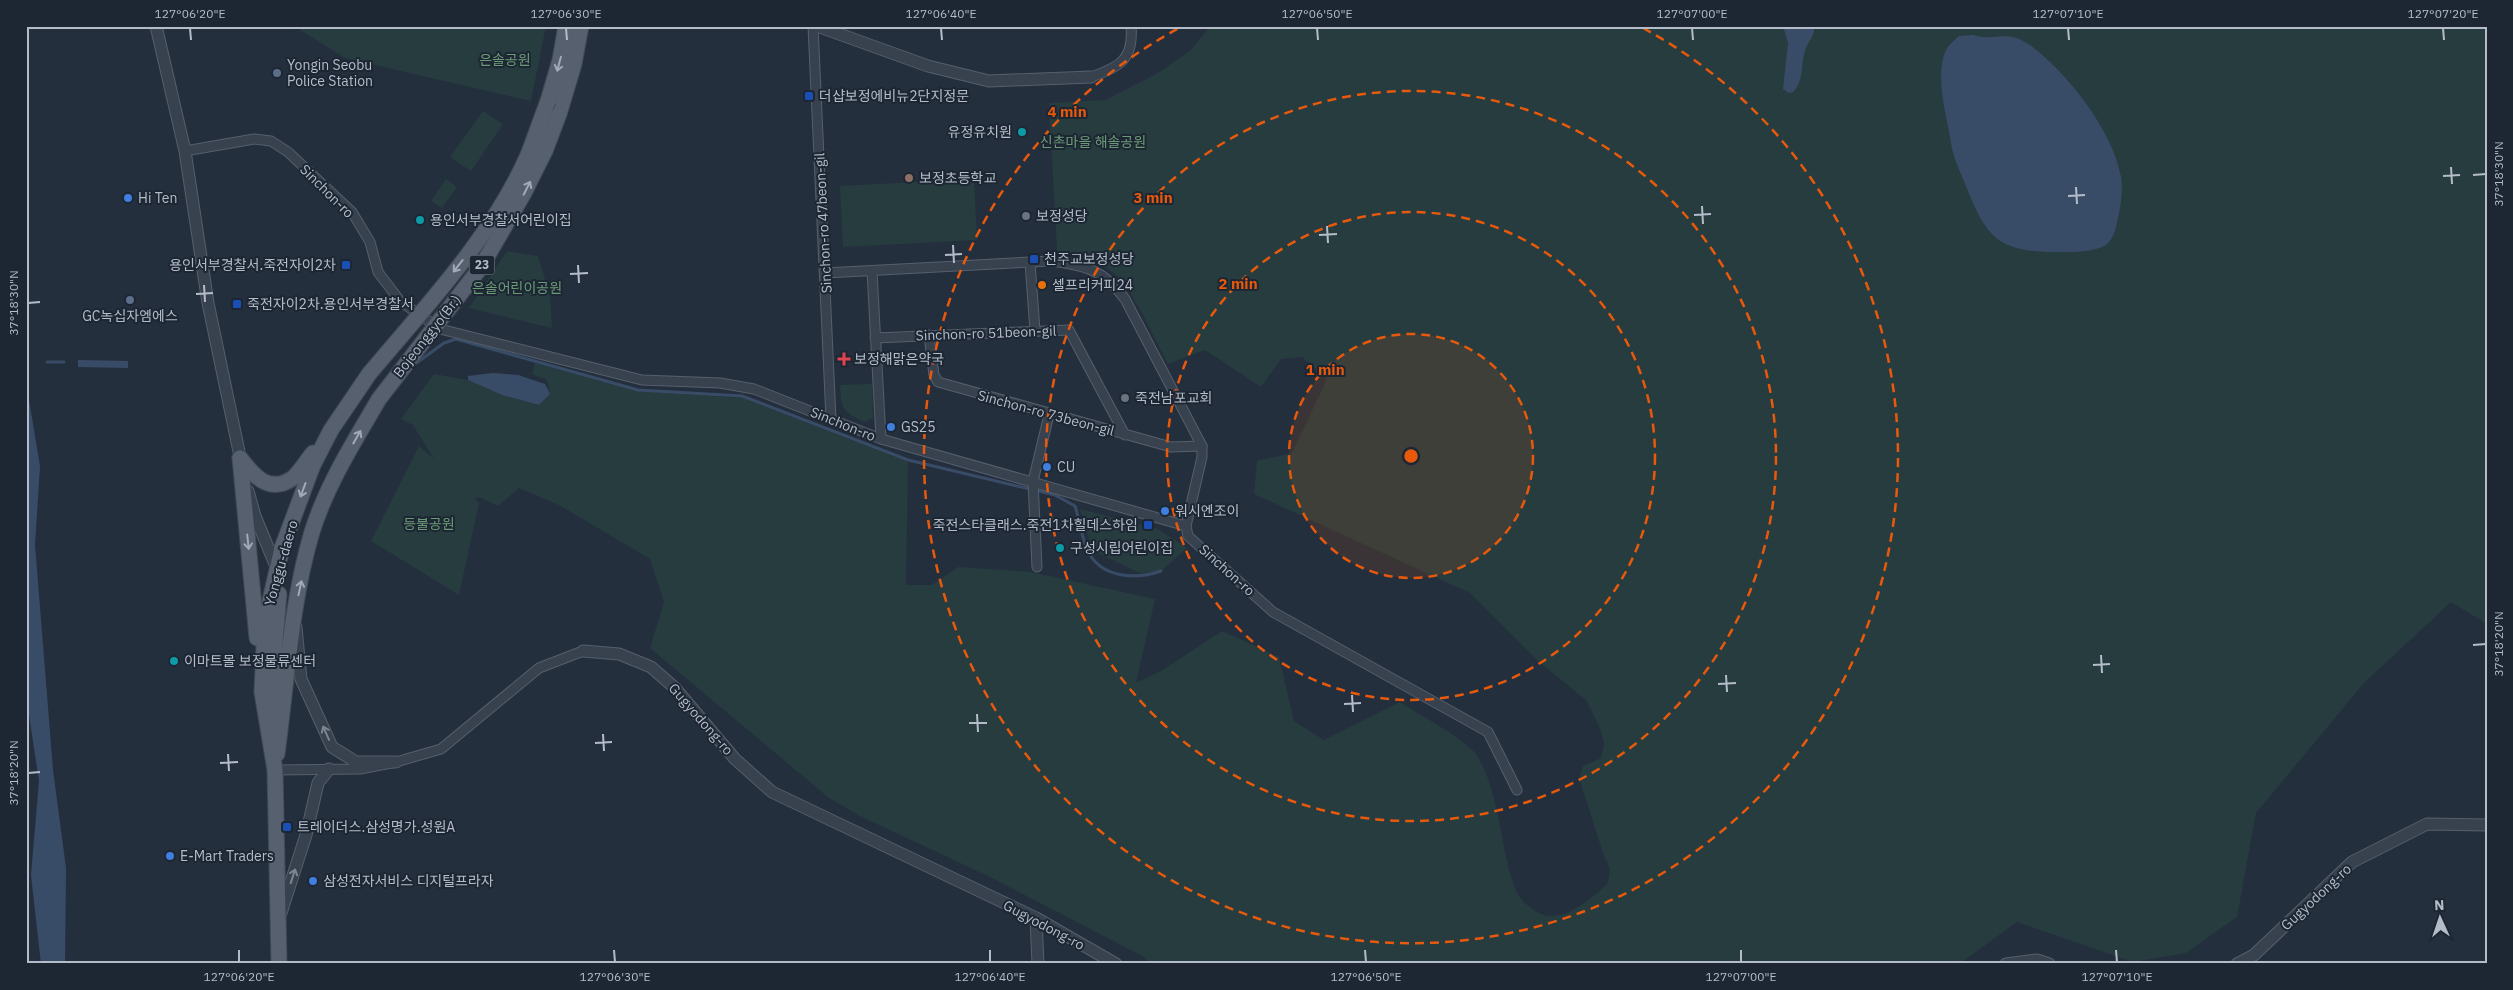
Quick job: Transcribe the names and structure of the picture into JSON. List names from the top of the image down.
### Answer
{
  "streets": {
    "main road": ["23", "Bojeonggyo(Br.)", "Yonggu-daero"],
    "street": [
      "Sinchon-ro",
      "Sinchon-ro 47beon-gil",
      "Sinchon-ro 51beon-gil",
      "Sinchon-ro 73beon-gil",
      "Gugyodong-ro"
    ]
  },
  "crossings": [
    ["Sinchon-ro", "Sinchon-ro 47beon-gil"],
    ["23", "Bojeonggyo(Br.)"],
    ["Sinchon-ro 51beon-gil", "Sinchon-ro 73beon-gil"],
    ["Bojeonggyo(Br.)", "Yonggu-daero"],
    ["Yonggu-daero", "Gugyodong-ro"]
  ],
  "parks": [
    "은솔공원",
    "신촌마을 해솔공원",
    "은솔어린이공원",
    "등불공원"
  ],
  "places": {
    "other": [
      "Yongin Seobu Police Station",
      "유정유치원",
      "보정초등학교",
      "Hi Ten",
      "보정성당",
      "용인서부경찰서어린이집",
      "셀프리커피24",
      "GC녹십자엠에스",
      "죽전남포교회",
      "GS25",
      "CU",
      "워시엔조이",
      "구성시립어린이집",
      "이마트몰 보정물류센터",
      "E-Mart Traders",
      "삼성전자서비스 디지털프라자"
    ],
    "transit": [
      "더샵보정에비뉴2단지정문",
      "천주교보정성당",
      "용인서부경찰서.죽전자이2차",
      "죽전자이2차.용인서부경찰서",
      "죽전스타클래스.죽전1차힐데스하임",
      "트레이더스.삼성명가.성원A"
    ],
    "health": ["보정해맑은약국"]
  },
  "north": "top",
  "coordinates": [
    "127°06'20\"E",
    "127°06'30\"E",
    "127°06'40\"E",
    "127°06'50\"E",
    "127°07'00\"E",
    "127°07'10\"E",
    "127°07'20\"E",
    "37°18'30\"N",
    "37°18'20\"N"
  ],
  "rings": [
    "4 min",
    "3 min",
    "2 min",
    "1 min"
  ]
}
